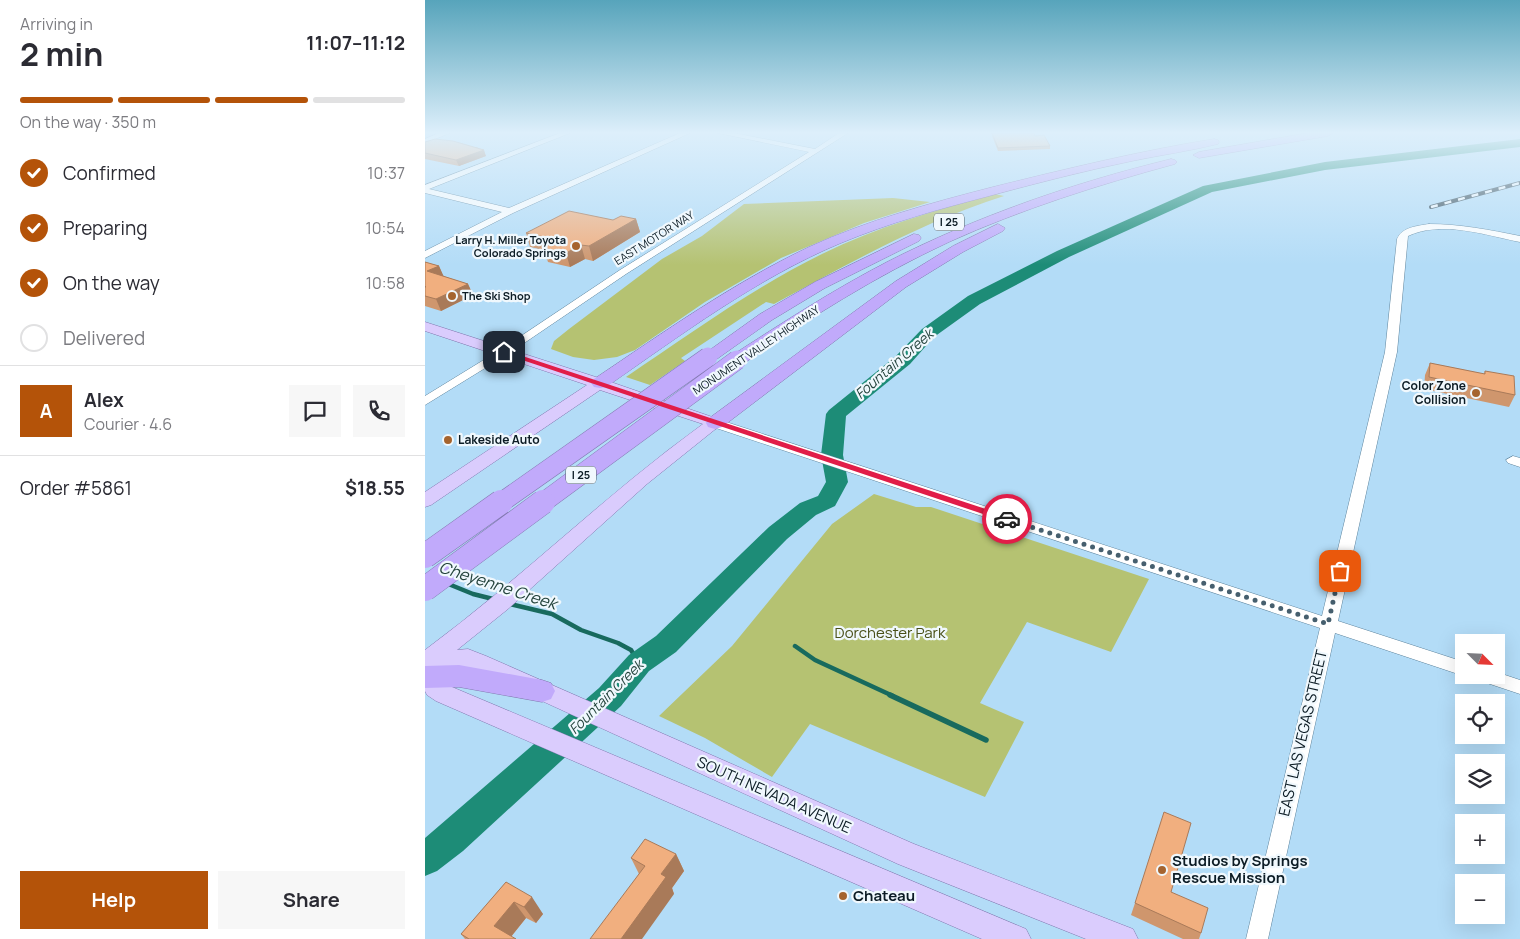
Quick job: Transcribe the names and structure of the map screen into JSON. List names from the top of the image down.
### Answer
{
  "streets": {
    "highway": ["I 25", "MONUMENT VALLEY HIGHWAY"],
    "main road": ["SOUTH NEVADA AVENUE"],
    "street": ["EAST MOTOR WAY", "EAST LAS VEGAS STREET"]
  },
  "water": ["Fountain Creek", "Cheyenne Creek"],
  "parks": ["Dorchester Park"],
  "places": [
    "Larry H. Miller Toyota Colorado Springs",
    "The Ski Shop",
    "Color Zone Collision",
    "Lakeside Auto",
    "Studios by Springs Rescue Mission",
    "Chateau"
  ],
  "north": "bottom right",
  "page": {
    "heading": ["2 min", "Arriving in", "11:07–11:12"],
    "panel": [
      "Alex",
      "Courier · 4.6",
      "Order #5861",
      "$18.55"
    ],
    "bar": "On the way · 350 m",
    "list": [
      ["Confirmed", "10:37"],
      ["Preparing", "10:54"],
      ["On the way", "10:58"],
      "Delivered"
    ],
    "round": "A",
    "map_buttons": ["+", "−"],
    "buttons": ["Help", "Share"]
  }
}
